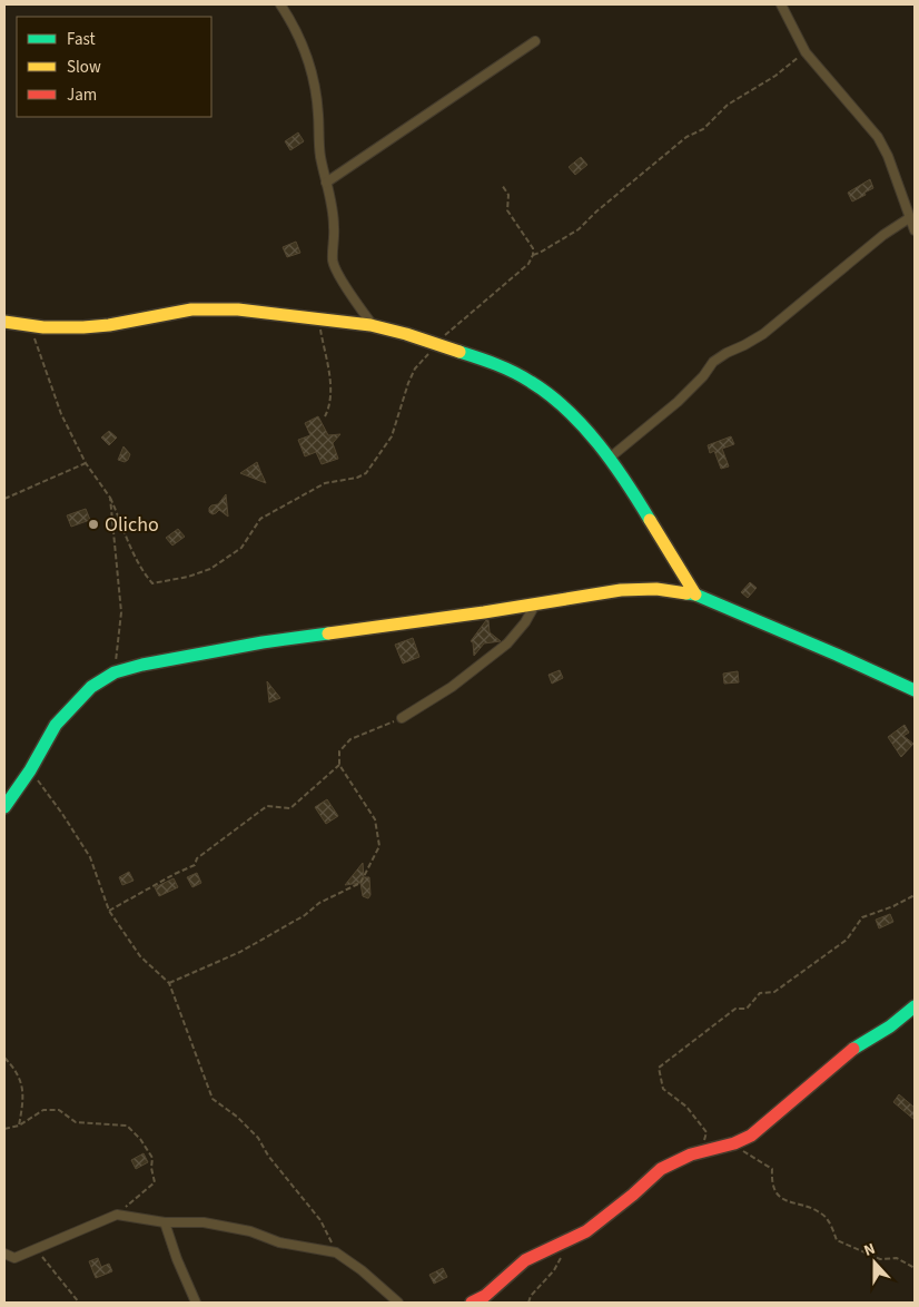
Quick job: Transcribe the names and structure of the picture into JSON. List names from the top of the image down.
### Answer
{
  "places": ["Olicho"],
  "legend": ["Fast", "Slow", "Jam"],
  "north": "top"
}
